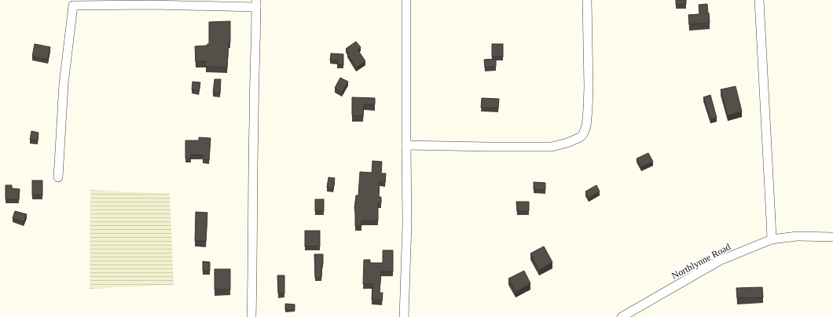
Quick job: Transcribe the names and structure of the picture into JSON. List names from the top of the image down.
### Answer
{
  "streets": {
    "street": ["Northlynne Road"]
  }
}
